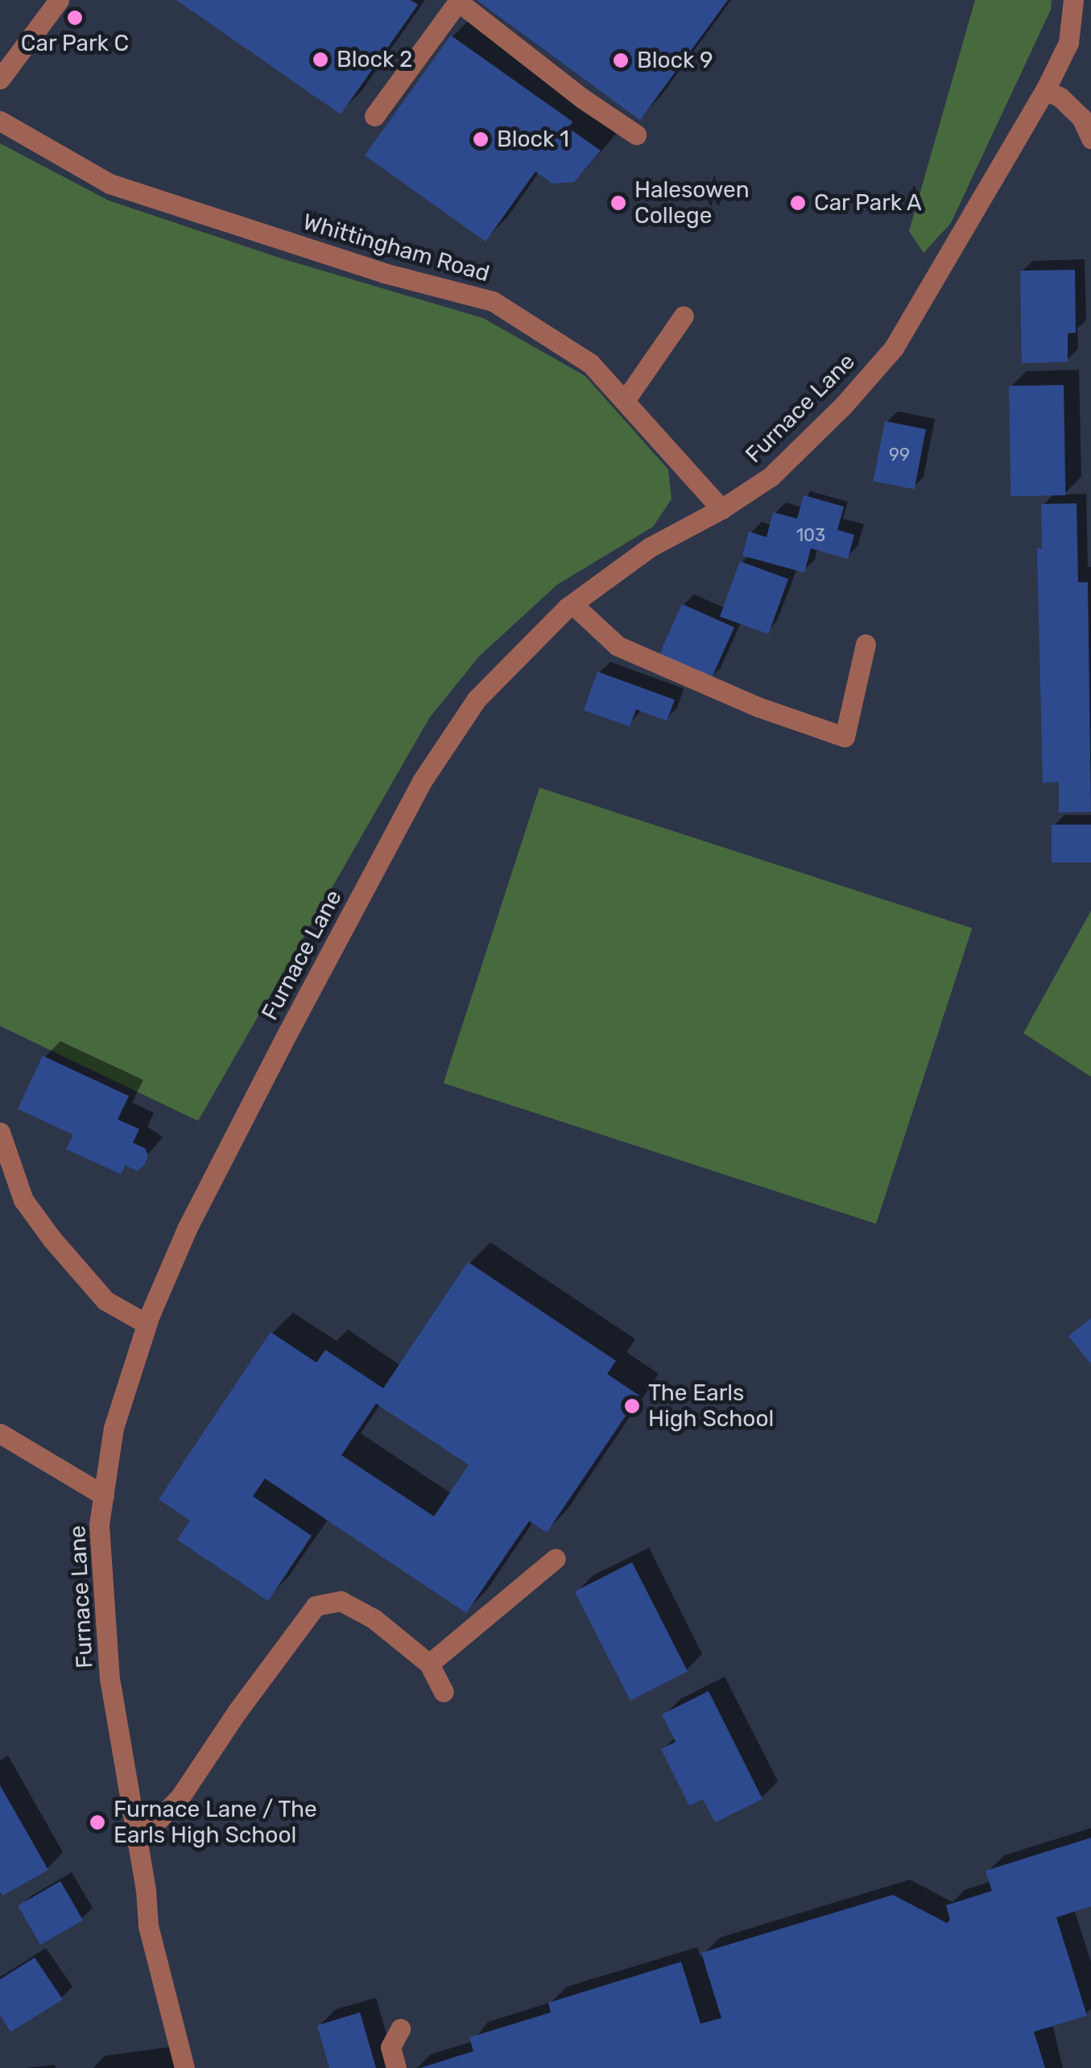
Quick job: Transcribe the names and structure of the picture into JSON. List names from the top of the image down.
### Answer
{
  "streets": {
    "street": ["Whittingham Road", "Furnace Lane"]
  },
  "crossings": [
    ["Whittingham Road", "Furnace Lane"]
  ],
  "places": [
    "Car Park C",
    "Block 2",
    "Block 9",
    "Block 1",
    "Halesowen College",
    "Car Park A",
    "The Earls High School",
    "Furnace Lane / The Earls High School"
  ],
  "house_numbers": ["99", "103"]
}
